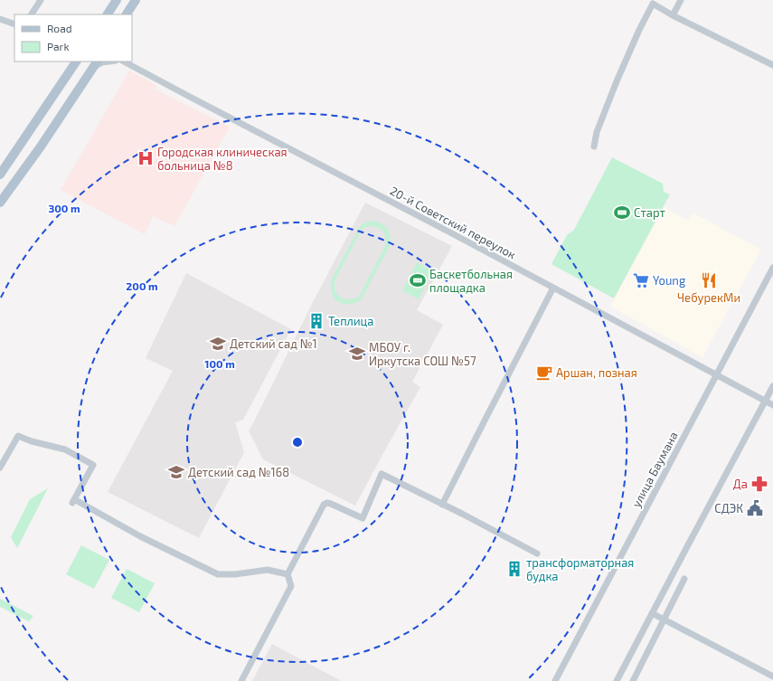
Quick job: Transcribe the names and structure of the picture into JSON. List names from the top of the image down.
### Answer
{
  "streets": {
    "street": ["20-й Советский переулок", "улица Баумана"]
  },
  "crossings": [
    ["20-й Советский переулок", "улица Баумана"]
  ],
  "places": {
    "hospital": ["Городская клиническая больница №8"],
    "sports": ["Старт", "Баскетбольная площадка"],
    "supermarket": ["Young"],
    "restaurant": ["ЧебурекМи"],
    "building": ["Теплица", "трансформаторная будка"],
    "school or university": ["Детский сад №1", "МБОУ г. Иркутска СОШ №57", "Детский сад №168"],
    "cafe": ["Аршан, позная"],
    "pharmacy": ["Да"],
    "public building": ["СДЭК"]
  },
  "legend": ["Road", "Park"],
  "rings": ["300 m", "200 m", "100 m"]
}
